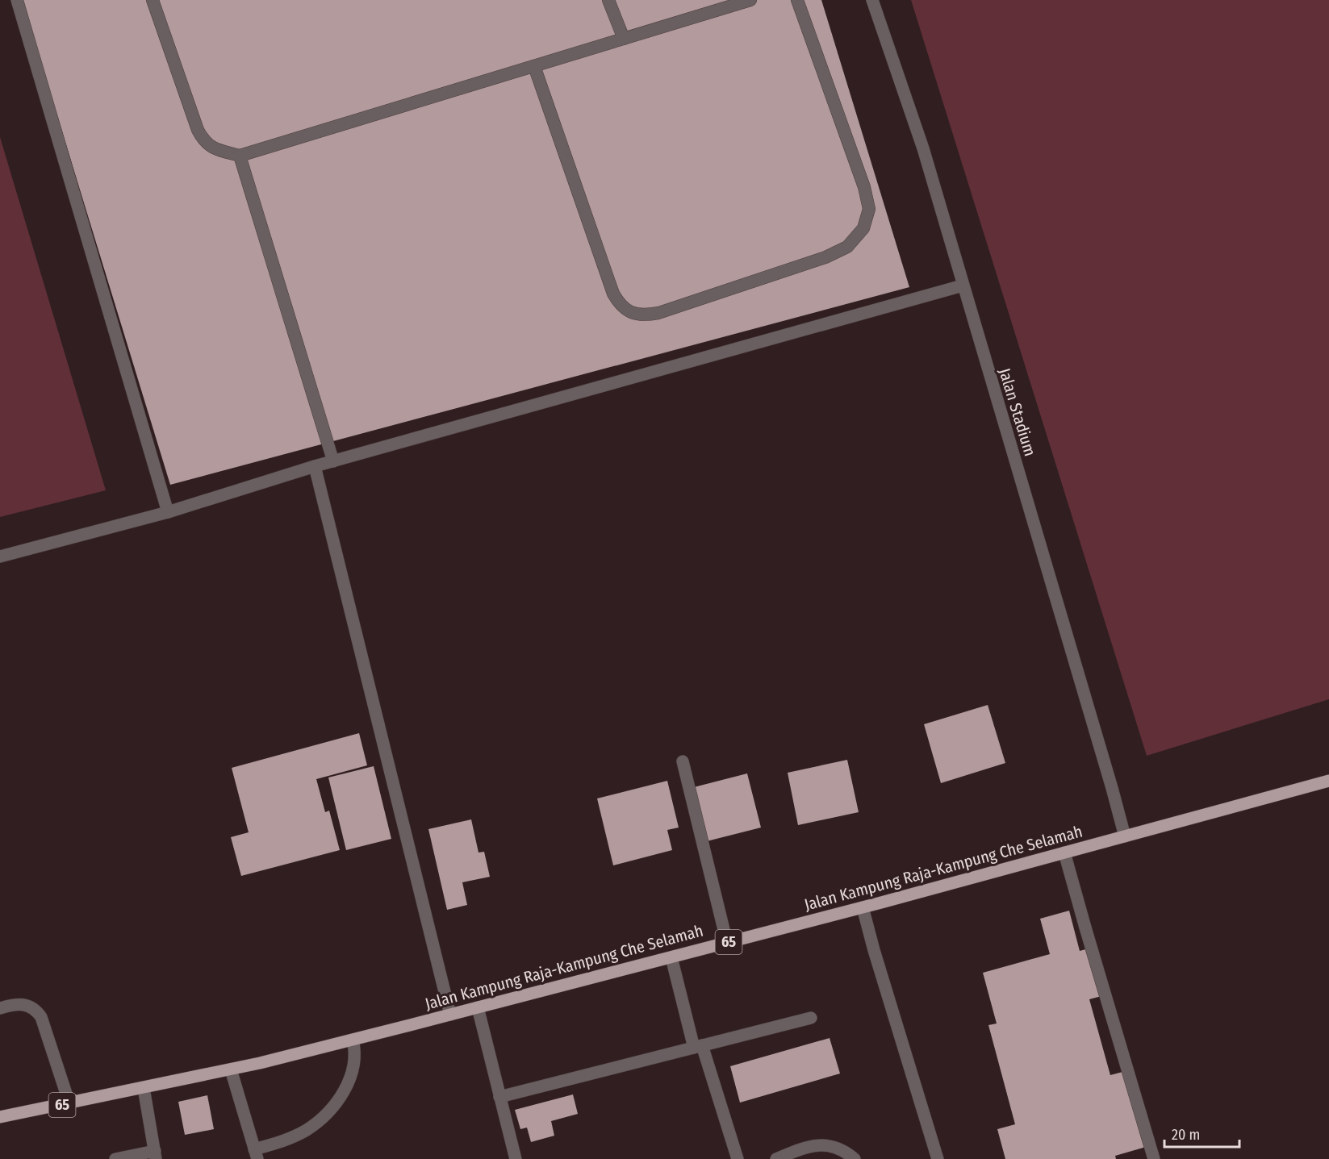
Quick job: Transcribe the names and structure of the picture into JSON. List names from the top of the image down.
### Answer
{
  "streets": {
    "main road": ["Jalan Kampung Raja-Kampung Che Selamah", "65"],
    "street": ["Jalan Stadium"]
  },
  "crossings": [
    ["Jalan Stadium", "Jalan Kampung Raja-Kampung Che Selamah"]
  ],
  "scale_bar": "20 m"
}
